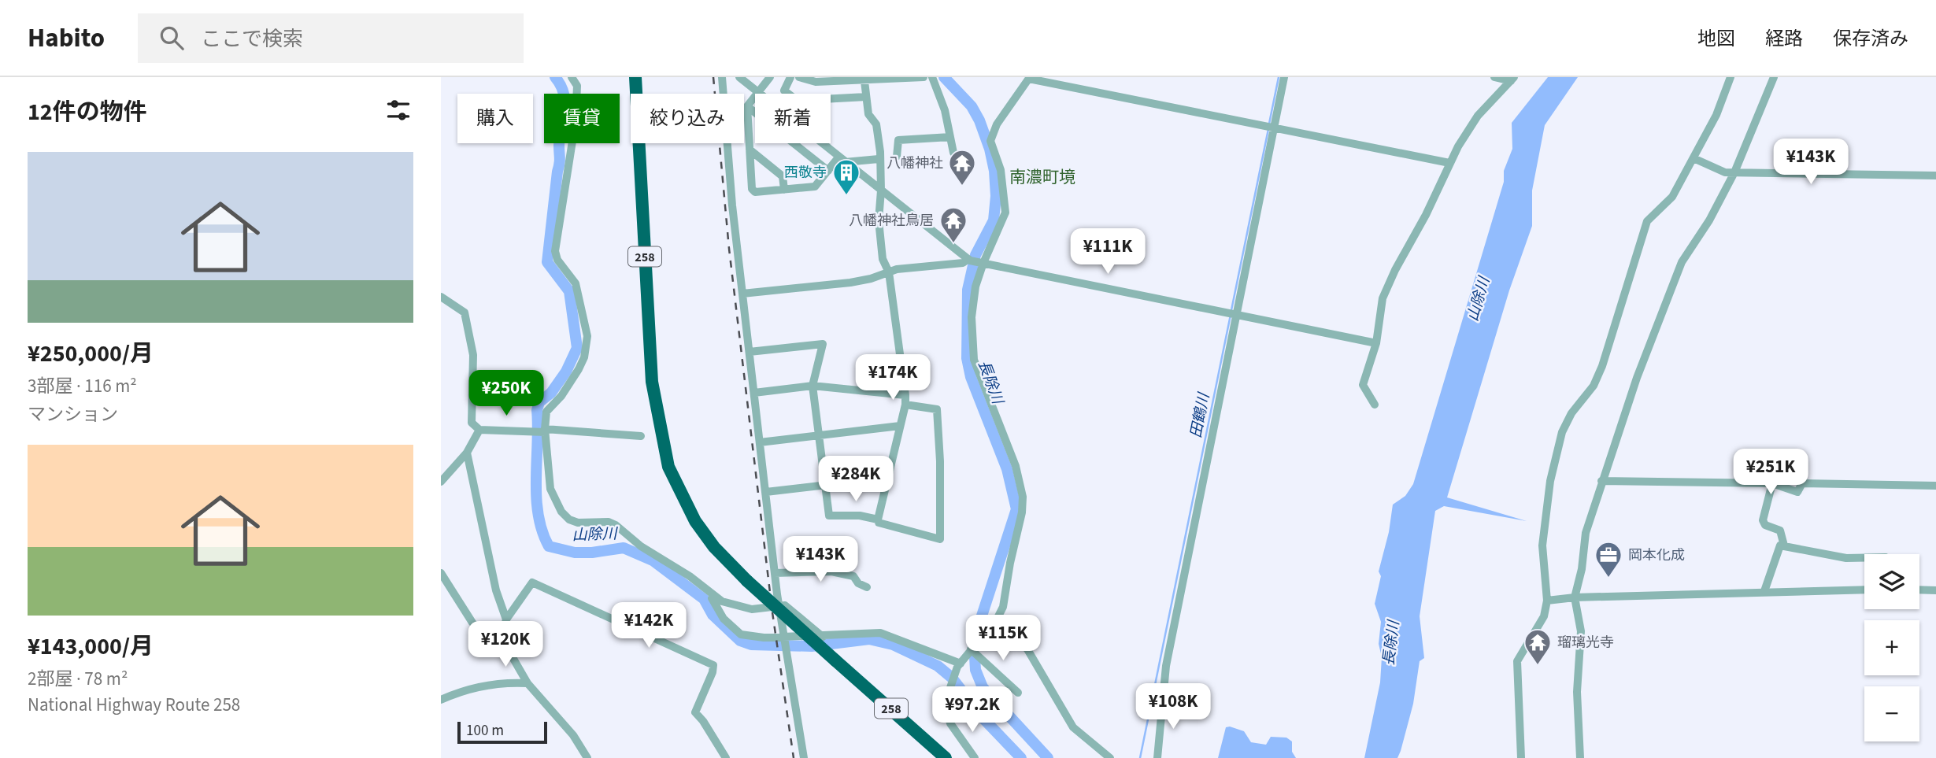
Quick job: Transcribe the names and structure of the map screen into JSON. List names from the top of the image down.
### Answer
{
  "streets": {
    "highway": ["258"]
  },
  "districts": ["南濃町境"],
  "water": ["山除川", "長除川", "田鶴川"],
  "places": {
    "temple": ["八幡神社", "八幡神社鳥居", "瑠璃光寺"],
    "building": ["西敬寺"],
    "office": ["岡本化成"]
  },
  "scale_bar": "100 m",
  "page": {
    "header": "Habito",
    "search": "ここで検索",
    "nav": ["地図", "経路", "保存済み"],
    "heading": "12件の物件",
    "chip": [
      "購入",
      "賃貸",
      "絞り込み",
      "新着"
    ],
    "price": [
      "¥143K",
      "¥111K",
      "¥174K",
      "¥250K",
      "¥251K",
      "¥284K",
      "¥143K",
      "¥142K",
      "¥115K",
      "¥120K",
      "¥108K",
      "¥97.2K"
    ],
    "list": [
      {
        "name": "¥250,000/月",
        "note": "3部屋 · 116 m² · マンション"
      },
      {
        "name": "¥143,000/月",
        "note": "2部屋 · 78 m² · National Highway Route 258"
      }
    ],
    "map_buttons": ["+", "−"],
    "scale": "100 m"
  }
}
